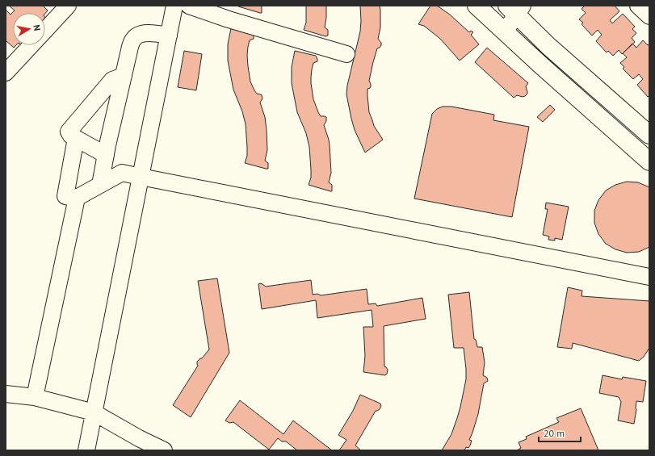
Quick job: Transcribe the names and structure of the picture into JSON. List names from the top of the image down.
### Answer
{
  "scale_bar": "20 m",
  "north": "right"
}
